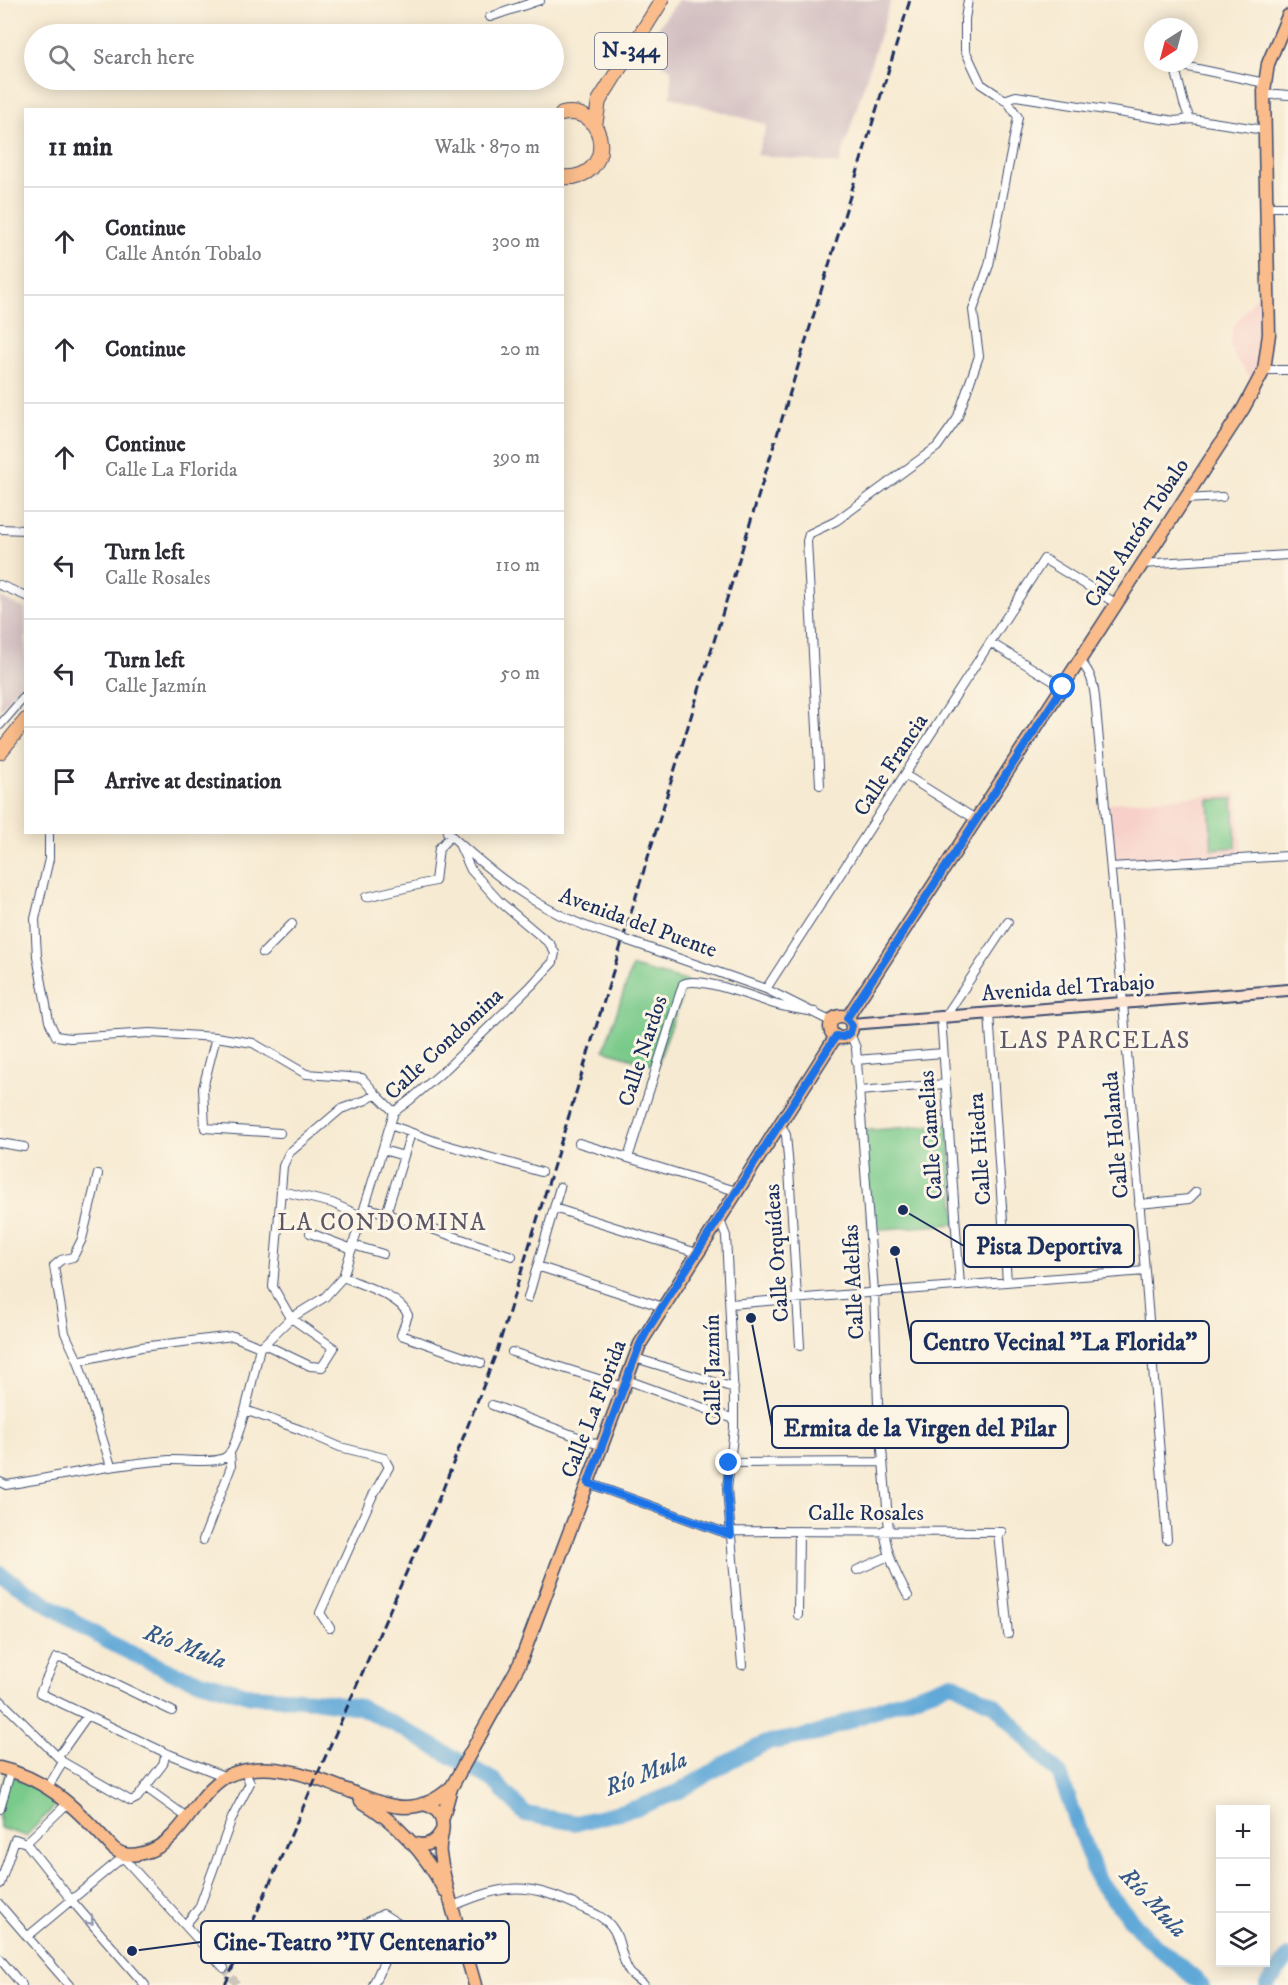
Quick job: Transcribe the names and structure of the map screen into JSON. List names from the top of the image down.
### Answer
{
  "streets": {
    "highway": ["N-344"],
    "main road": ["Calle Antón Tobalo", "Calle La Florida"],
    "street": [
      "Calle Francia",
      "Avenida del Puente",
      "Avenida del Trabajo",
      "Calle Condomina",
      "Calle Nardos",
      "Calle Camelias",
      "Calle Holanda",
      "Calle Hiedra",
      "Calle Orquídeas",
      "Calle Adelfas",
      "Calle Jazmín",
      "Calle Rosales"
    ]
  },
  "crossings": [
    ["Calle Antón Tobalo", "Calle Francia"],
    ["Calle Antón Tobalo", "Avenida del Puente"],
    ["Calle Antón Tobalo", "Avenida del Trabajo"],
    ["Calle Antón Tobalo", "Calle Holanda"],
    ["Calle Antón Tobalo", "Calle Adelfas"],
    ["Calle Antón Tobalo", "Calle La Florida"],
    ["Calle Francia", "Avenida del Puente"],
    ["Avenida del Puente", "Avenida del Trabajo"],
    ["Avenida del Puente", "Calle Condomina"],
    ["Avenida del Puente", "Calle Nardos"],
    ["Avenida del Puente", "Calle Adelfas"],
    ["Avenida del Puente", "Calle La Florida"],
    ["Avenida del Trabajo", "Calle Camelias"],
    ["Avenida del Trabajo", "Calle Holanda"],
    ["Avenida del Trabajo", "Calle Hiedra"],
    ["Avenida del Trabajo", "Calle Adelfas"],
    ["Avenida del Trabajo", "Calle La Florida"],
    ["Calle Orquídeas", "Calle La Florida"],
    ["Calle Adelfas", "Calle La Florida"],
    ["Calle Adelfas", "Calle Rosales"],
    ["Calle Jazmín", "Calle La Florida"],
    ["Calle Jazmín", "Calle Rosales"],
    ["Calle La Florida", "Calle Rosales"]
  ],
  "districts": ["LAS PARCELAS", "LA CONDOMINA"],
  "water": ["Río Mula"],
  "places": [
    "Pista Deportiva",
    "Centro Vecinal \"La Florida\"",
    "Ermita de la Virgen del Pilar",
    "Cine-Teatro ''IV Centenario''"
  ],
  "north": "bottom left",
  "page": {
    "search": "Search here",
    "heading": ["11 min", "Walk · 870 m"],
    "list": [
      ["Continue", "Calle Antón Tobalo", "300 m"],
      ["Continue", "20 m"],
      ["Continue", "Calle La Florida", "390 m"],
      ["Turn left", "Calle Rosales", "110 m"],
      ["Turn left", "Calle Jazmín", "50 m"],
      "Arrive at destination"
    ],
    "map_buttons": ["+", "−"]
  }
}
